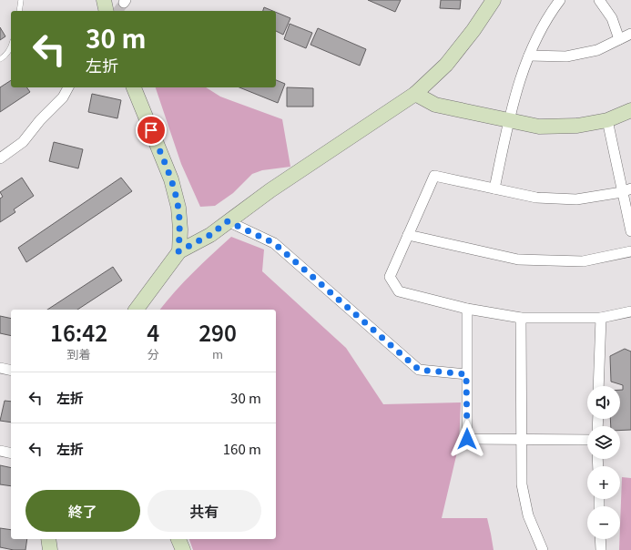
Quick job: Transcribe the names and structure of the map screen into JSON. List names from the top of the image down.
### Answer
{
  "page": {
    "turn": ["30 m", "左折"],
    "eta": [
      "16:42",
      "到着",
      "4",
      "分",
      "290",
      "m"
    ],
    "list": [
      {
        "name": "左折",
        "value": "30 m"
      },
      {
        "name": "左折",
        "value": "160 m"
      }
    ],
    "map_buttons": ["+", "−"],
    "buttons": ["終了", "共有"]
  }
}
